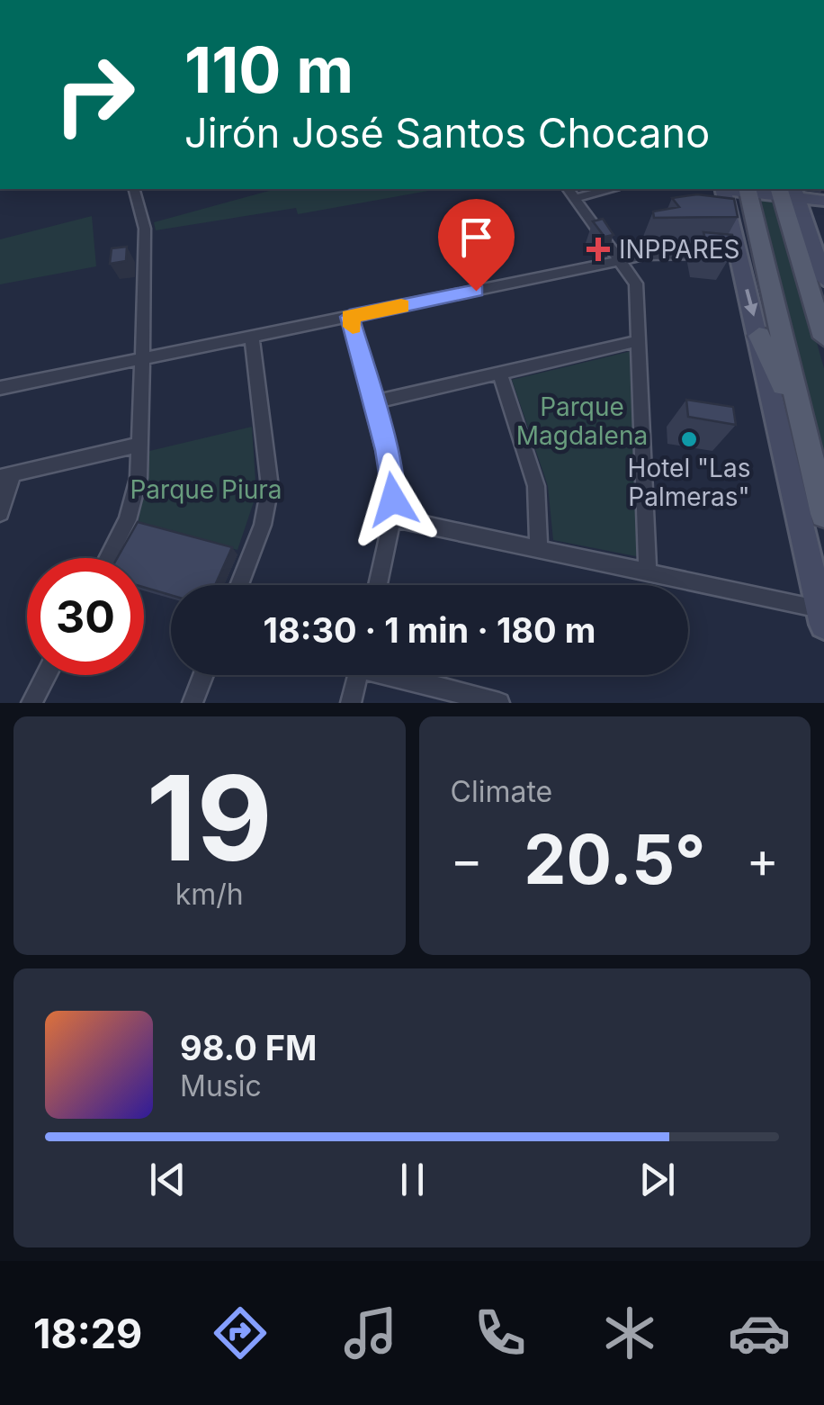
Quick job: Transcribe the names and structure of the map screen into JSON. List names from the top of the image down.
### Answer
{
  "parks": ["Parque Magdalena", "Parque Piura"],
  "places": {
    "health": ["INPPARES"],
    "other": ["Hotel \"Las Palmeras\""]
  },
  "page": {
    "turn": ["110 m", "Jirón José Santos Chocano"],
    "limit": "30",
    "trip": "18:30 · 1 min · 180 m",
    "tile": [
      ["19", "km/h"],
      "Climate"
    ],
    "heat": ["−", "20.5°", "+"],
    "song": ["98.0 FM", "Music"],
    "tabs": "18:29"
  }
}
